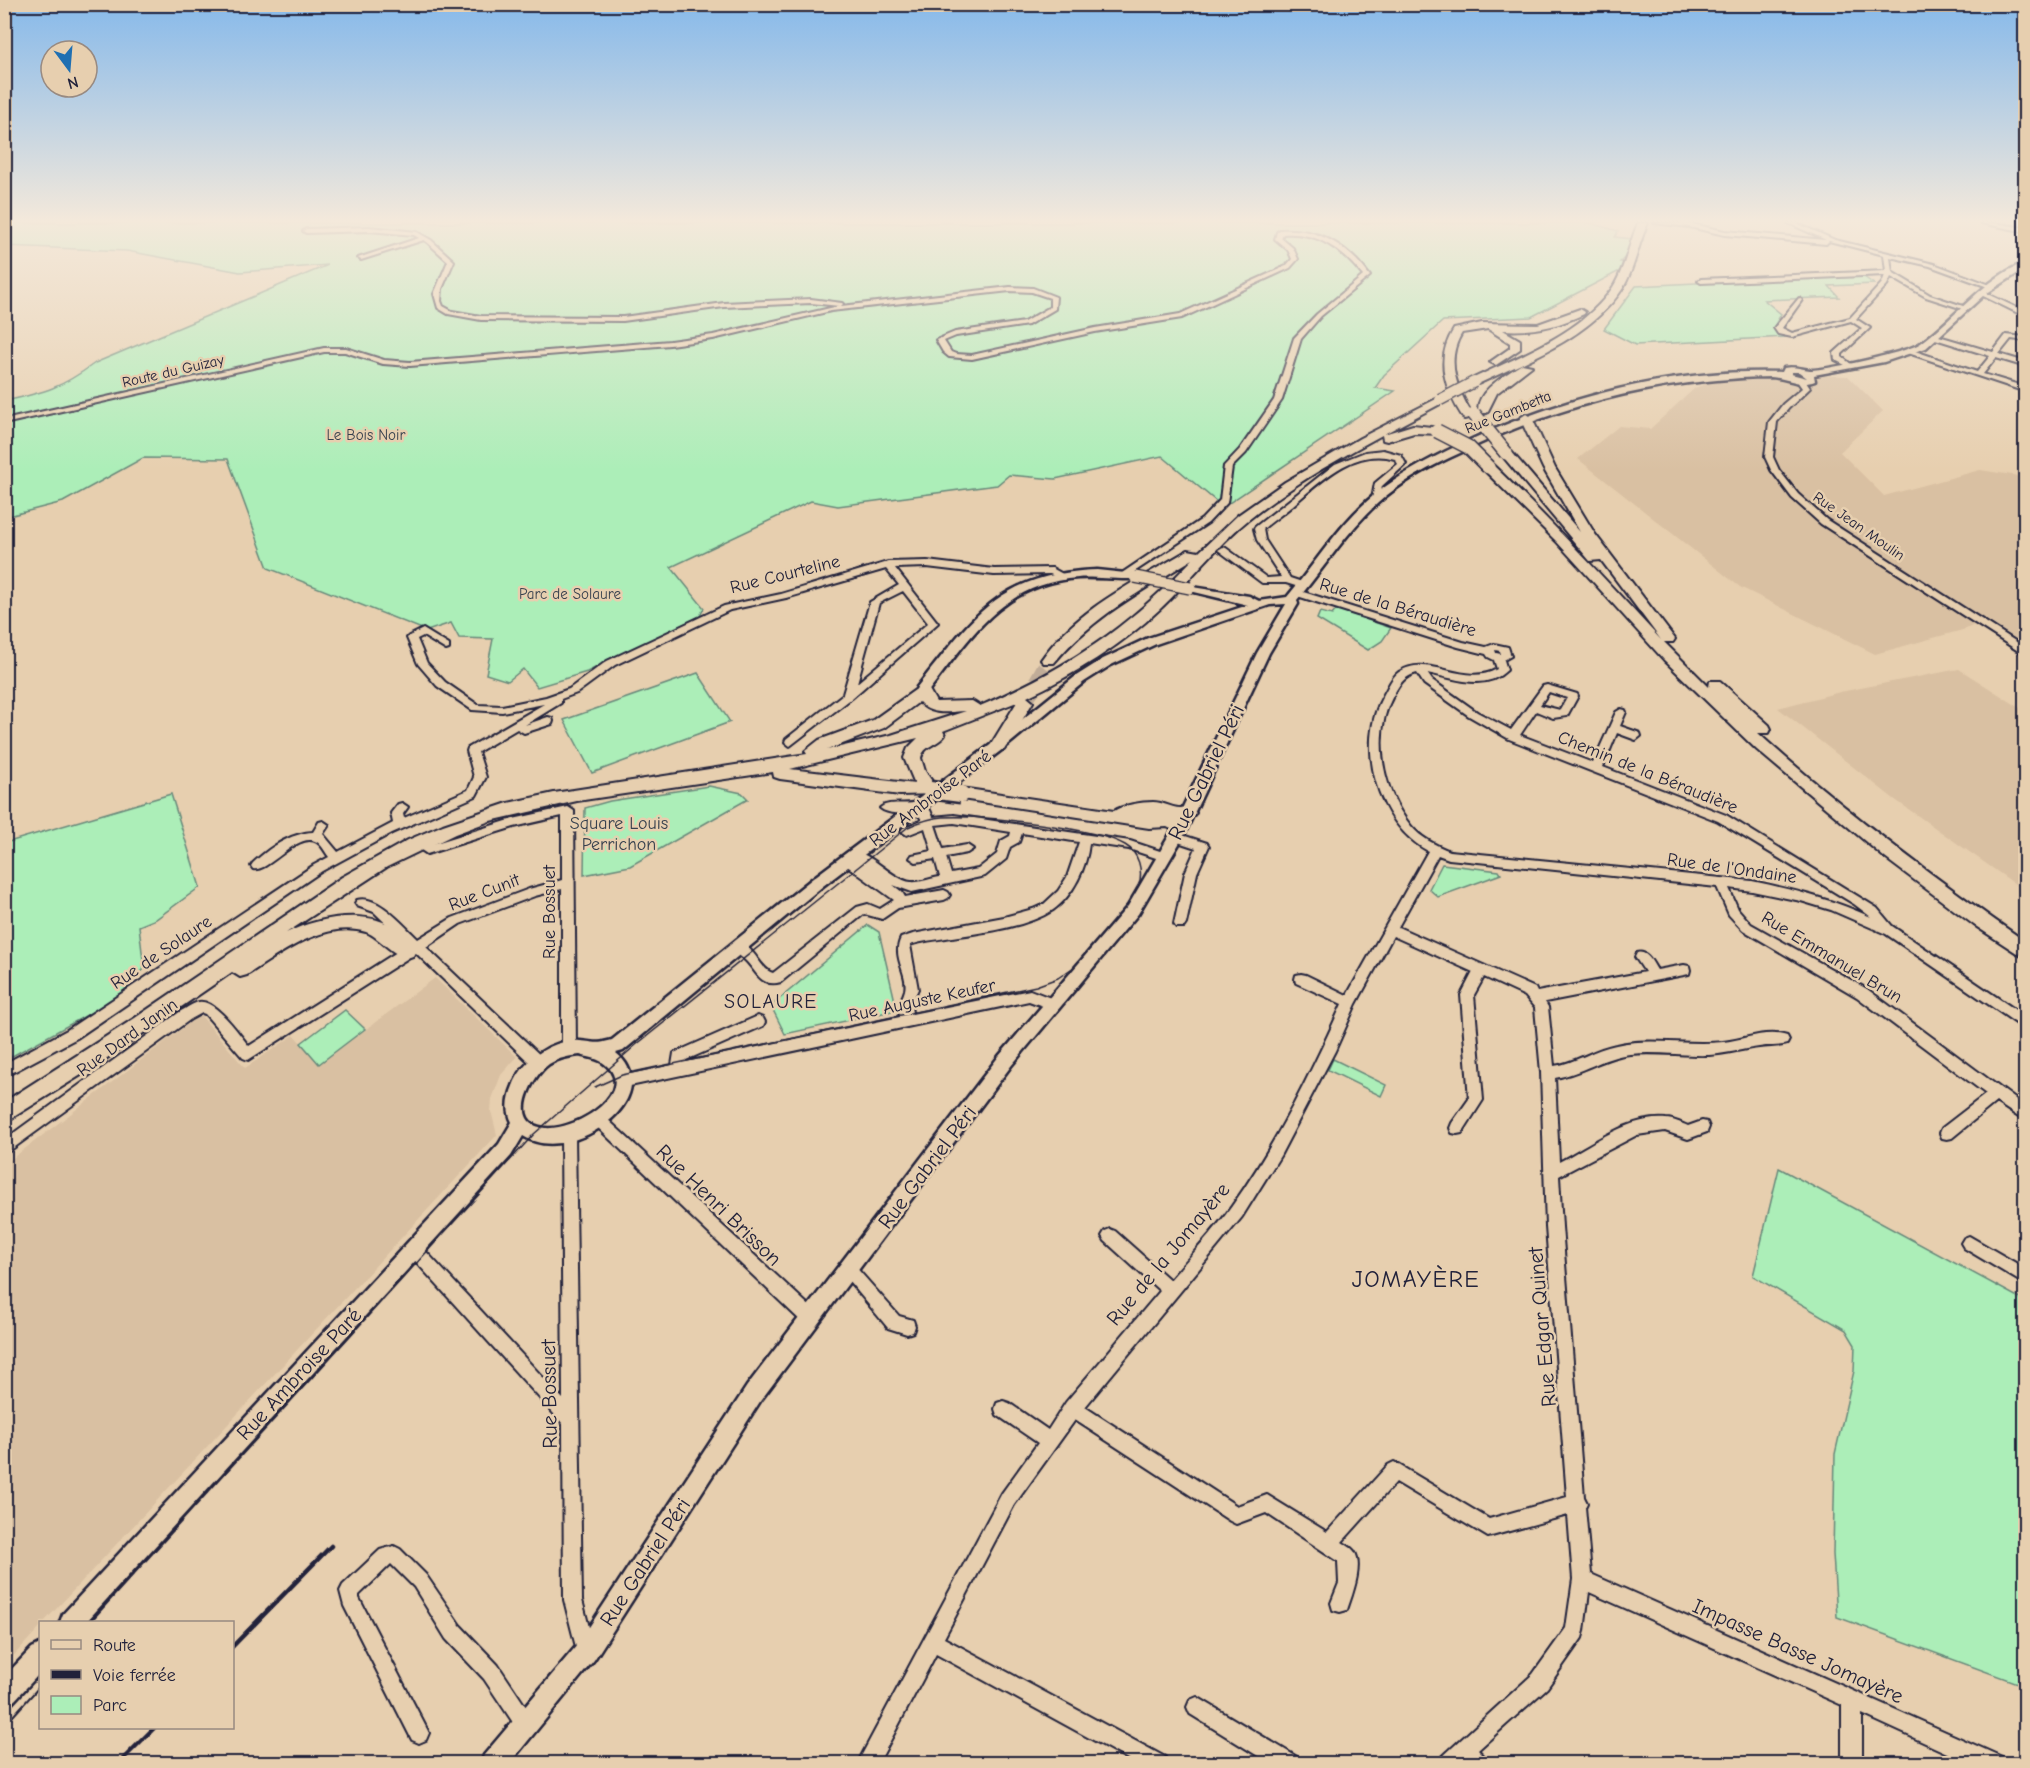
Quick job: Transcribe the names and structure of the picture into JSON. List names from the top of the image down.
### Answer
{
  "streets": {
    "main road": [
      "Rue Gambetta",
      "Rue Courteline",
      "Rue Gabriel Péri",
      "Rue Ambroise Paré"
    ],
    "street": [
      "Route du Guizay",
      "Rue Jean Moulin",
      "Rue de la Béraudière",
      "Chemin de la Béraudière",
      "Rue de l'Ondaine",
      "Rue Cunit",
      "Rue Bossuet",
      "Rue de Solaure",
      "Rue Emmanuel Brun",
      "Rue Auguste Keufer",
      "Rue Dard Janin",
      "Rue Henri Brisson",
      "Rue de la Jomayère",
      "Rue Edgar Quinet",
      "Impasse Basse Jomayère"
    ]
  },
  "crossings": [
    ["Route du Guizay", "Rue Courteline"],
    ["Rue Gambetta", "Rue de la Béraudière"],
    ["Rue Gambetta", "Rue Gabriel Péri"],
    ["Rue Gambetta", "Rue Ambroise Paré"],
    ["Rue Courteline", "Rue Ambroise Paré"],
    ["Rue Courteline", "Rue de Solaure"],
    ["Rue de la Béraudière", "Rue Gabriel Péri"],
    ["Rue de la Béraudière", "Chemin de la Béraudière"],
    ["Rue de la Béraudière", "Rue Ambroise Paré"],
    ["Rue Gabriel Péri", "Rue Ambroise Paré"],
    ["Rue Gabriel Péri", "Rue Bossuet"],
    ["Rue Gabriel Péri", "Rue Auguste Keufer"],
    ["Rue Gabriel Péri", "Rue Henri Brisson"],
    ["Chemin de la Béraudière", "Rue de l'Ondaine"],
    ["Rue Ambroise Paré", "Rue Bossuet"],
    ["Rue Ambroise Paré", "Rue Auguste Keufer"],
    ["Rue Ambroise Paré", "Rue Henri Brisson"],
    ["Rue de l'Ondaine", "Rue Emmanuel Brun"],
    ["Rue de l'Ondaine", "Rue de la Jomayère"],
    ["Rue Cunit", "Rue Bossuet"],
    ["Rue Cunit", "Rue Dard Janin"],
    ["Rue Bossuet", "Rue Auguste Keufer"],
    ["Rue Bossuet", "Rue Henri Brisson"],
    ["Rue Auguste Keufer", "Rue Henri Brisson"],
    ["Rue Edgar Quinet", "Impasse Basse Jomayère"]
  ],
  "districts": ["SOLAURE", "JOMAYÈRE"],
  "parks": ["Le Bois Noir", "Parc de Solaure", "Square Louis Perrichon"],
  "legend": ["Route", "Voie ferrée", "Parc"],
  "north": "bottom"
}
